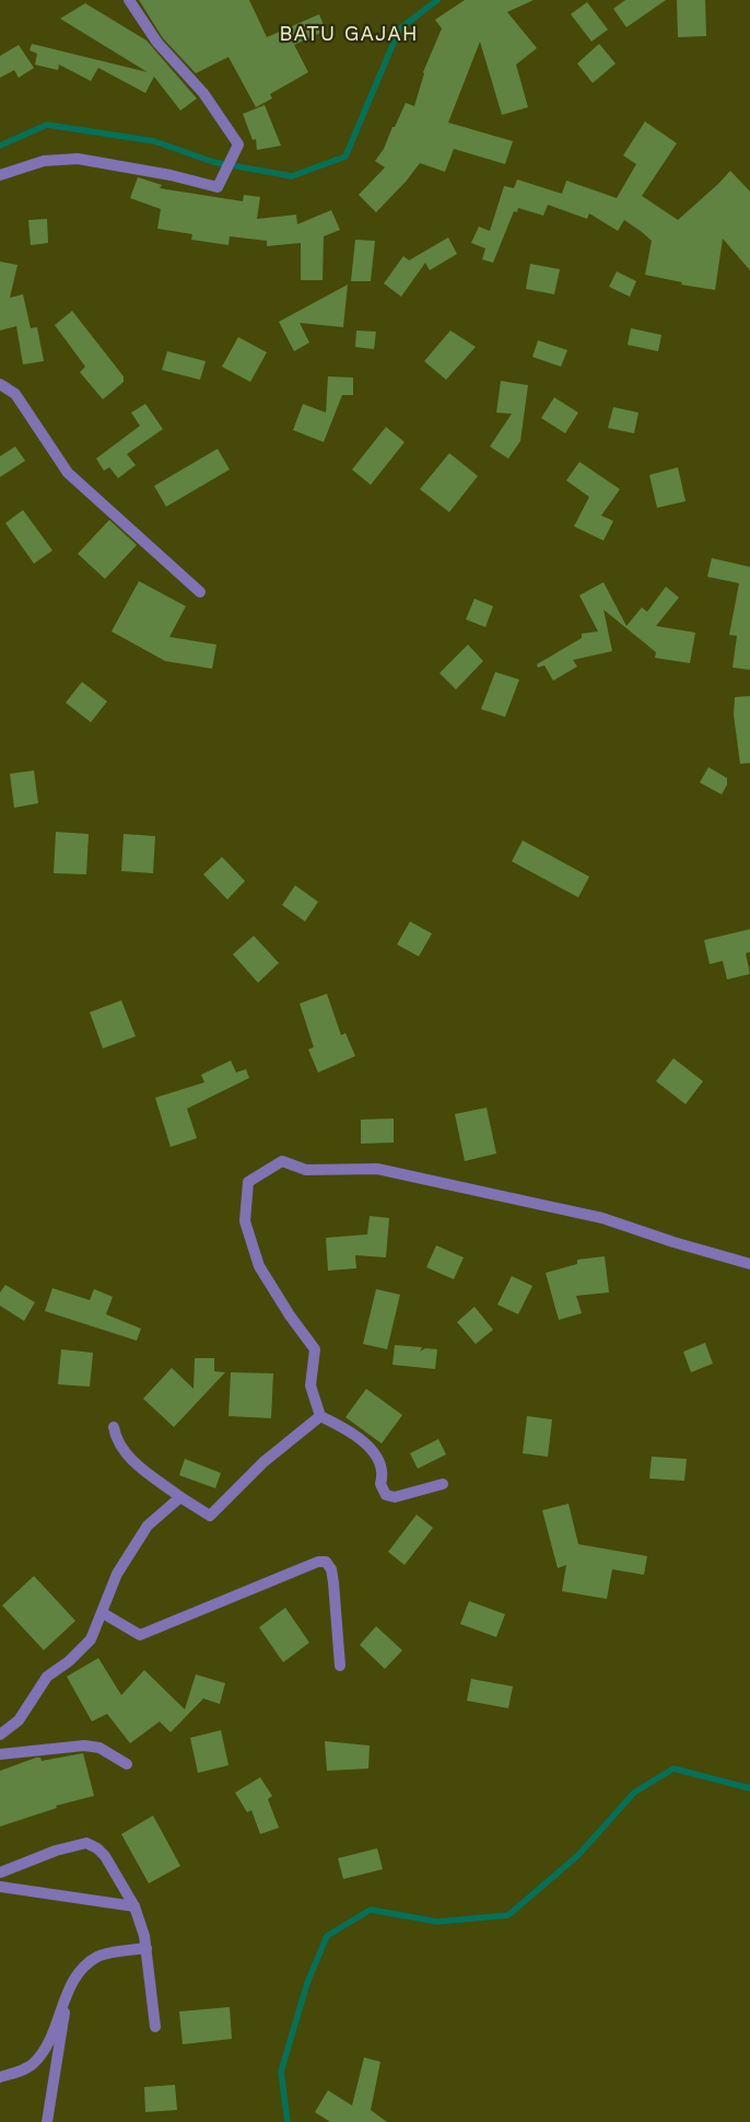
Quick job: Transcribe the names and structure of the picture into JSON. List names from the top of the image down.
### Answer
{
  "districts": ["BATU GAJAH"]
}
